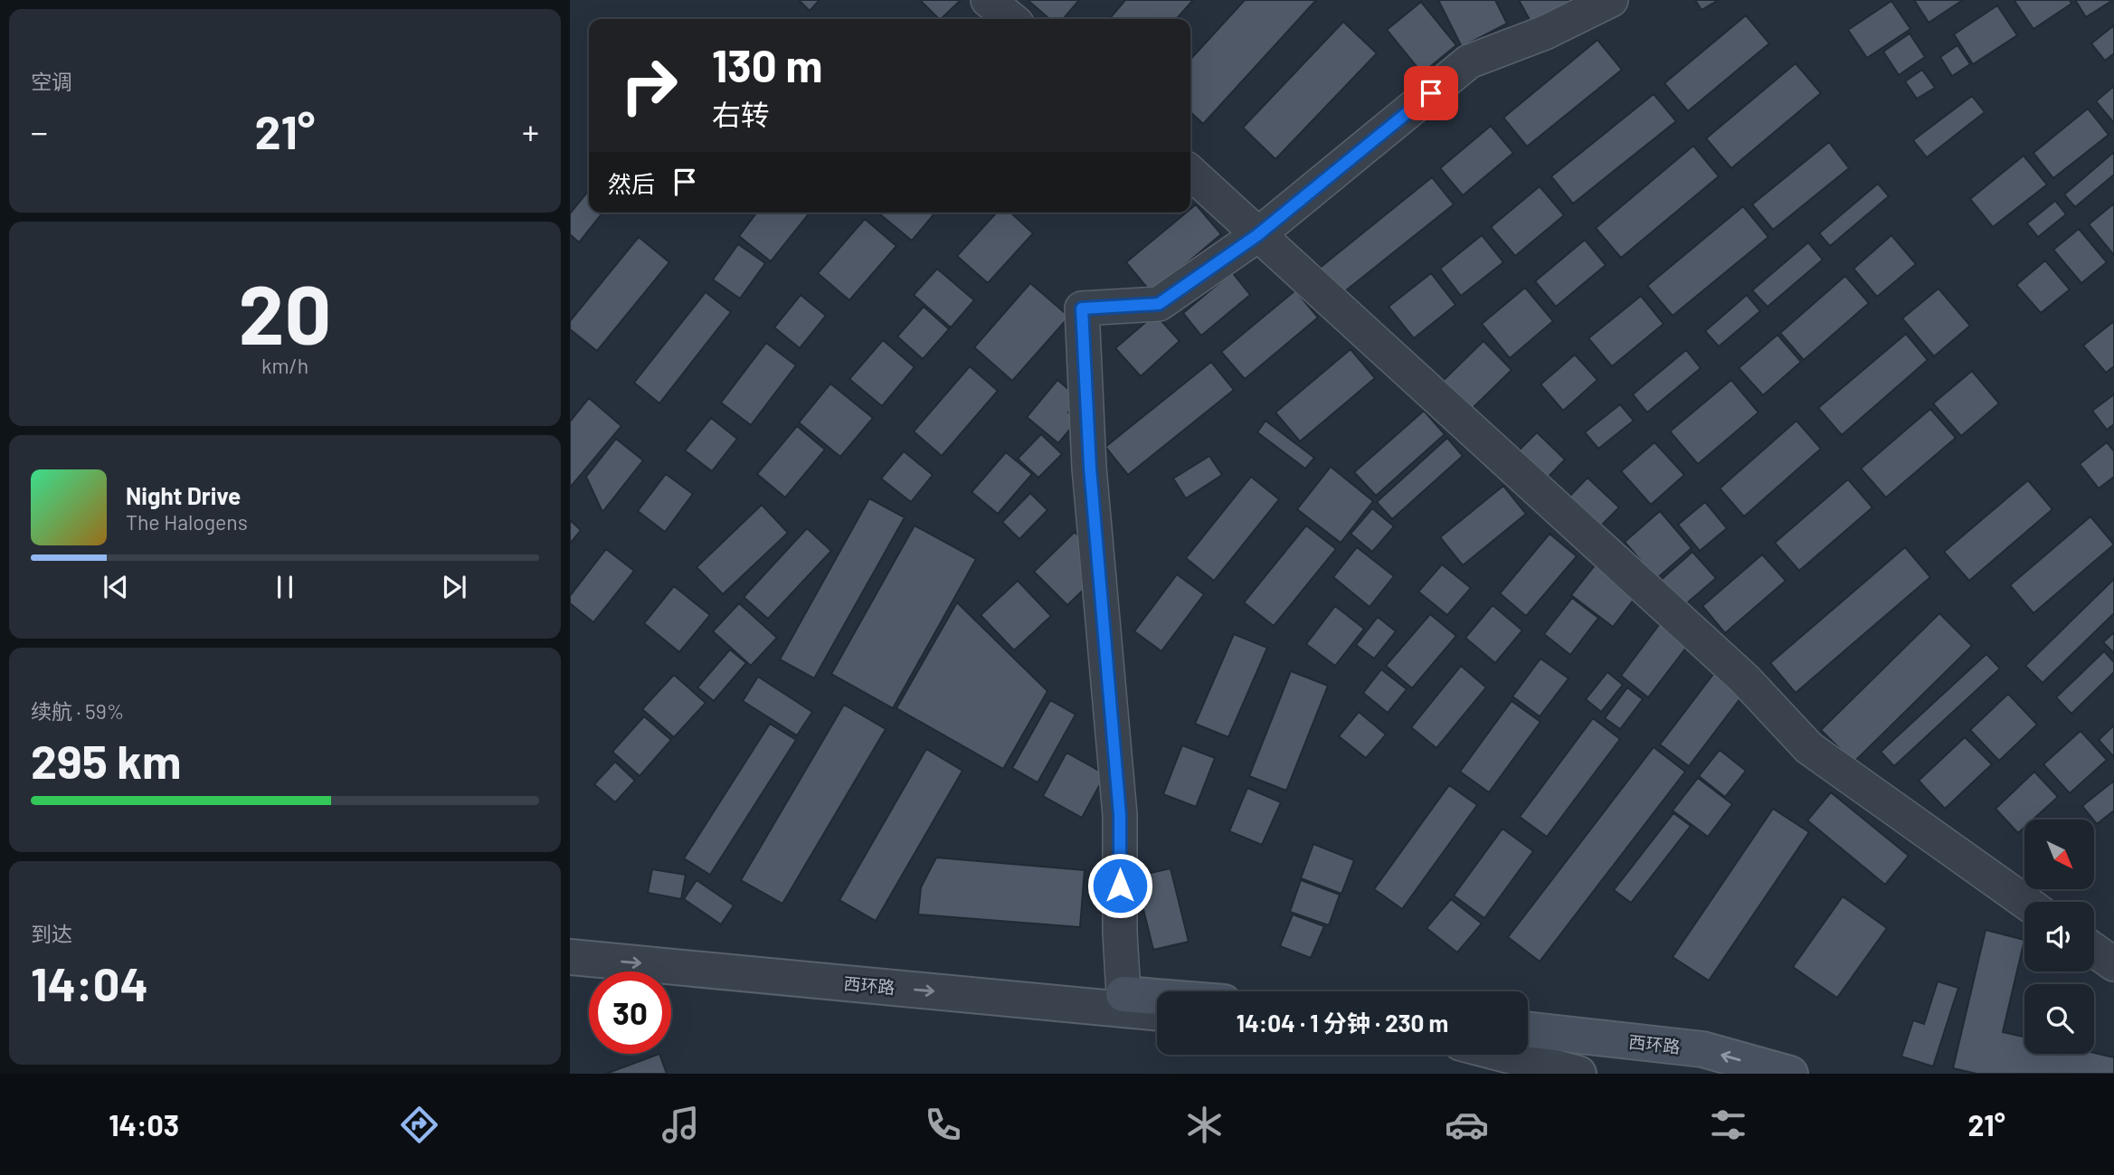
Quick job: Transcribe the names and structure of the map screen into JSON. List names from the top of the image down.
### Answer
{
  "streets": {
    "main road": ["西环路"]
  },
  "north": "bottom right",
  "page": {
    "tile": [
      "空调",
      ["20", "km/h"],
      ["续航 · 59%", "295 km"],
      ["到达", "14:04"]
    ],
    "turn": ["130 m", "右转"],
    "heat": ["−", "21°", "+"],
    "then": "然后",
    "song": ["Night Drive", "The Halogens"],
    "limit": "30",
    "trip": "14:04 · 1 分钟 · 230 m",
    "tabs": ["14:03", "21°"]
  }
}
